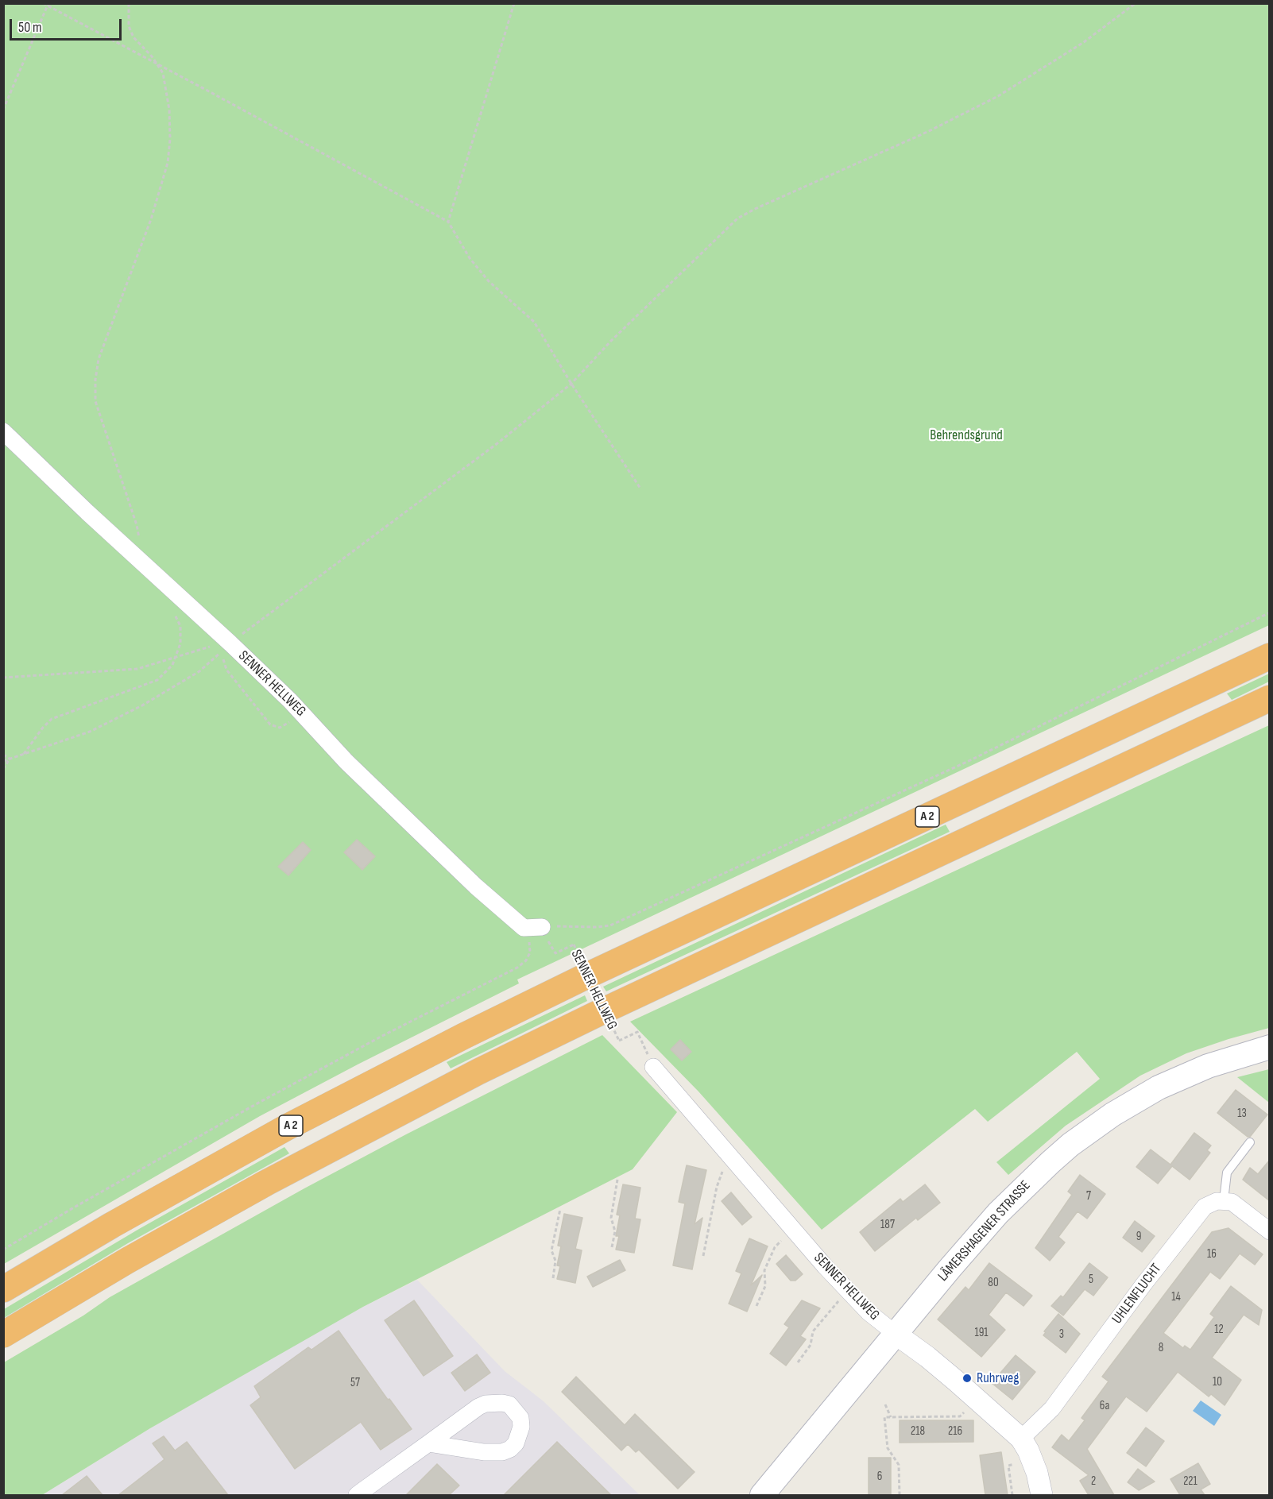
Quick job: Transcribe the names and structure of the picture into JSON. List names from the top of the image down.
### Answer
{
  "streets": {
    "highway": ["A 2"],
    "main road": ["LÄMERSHAGENER STRASSE"],
    "street": ["SENNER HELLWEG", "UHLENFLUCHT"]
  },
  "crossings": [
    ["SENNER HELLWEG", "LÄMERSHAGENER STRASSE"],
    ["SENNER HELLWEG", "UHLENFLUCHT"]
  ],
  "parks": ["Behrendsgrund"],
  "places": ["Ruhrweg"],
  "house_numbers": [
    "13",
    "7",
    "187",
    "9",
    "16",
    "5",
    "80",
    "14",
    "12",
    "191",
    "3",
    "8",
    "10",
    "57",
    "6a",
    "218",
    "216",
    "6",
    "2",
    "221"
  ],
  "scale_bar": "50 m"
}
